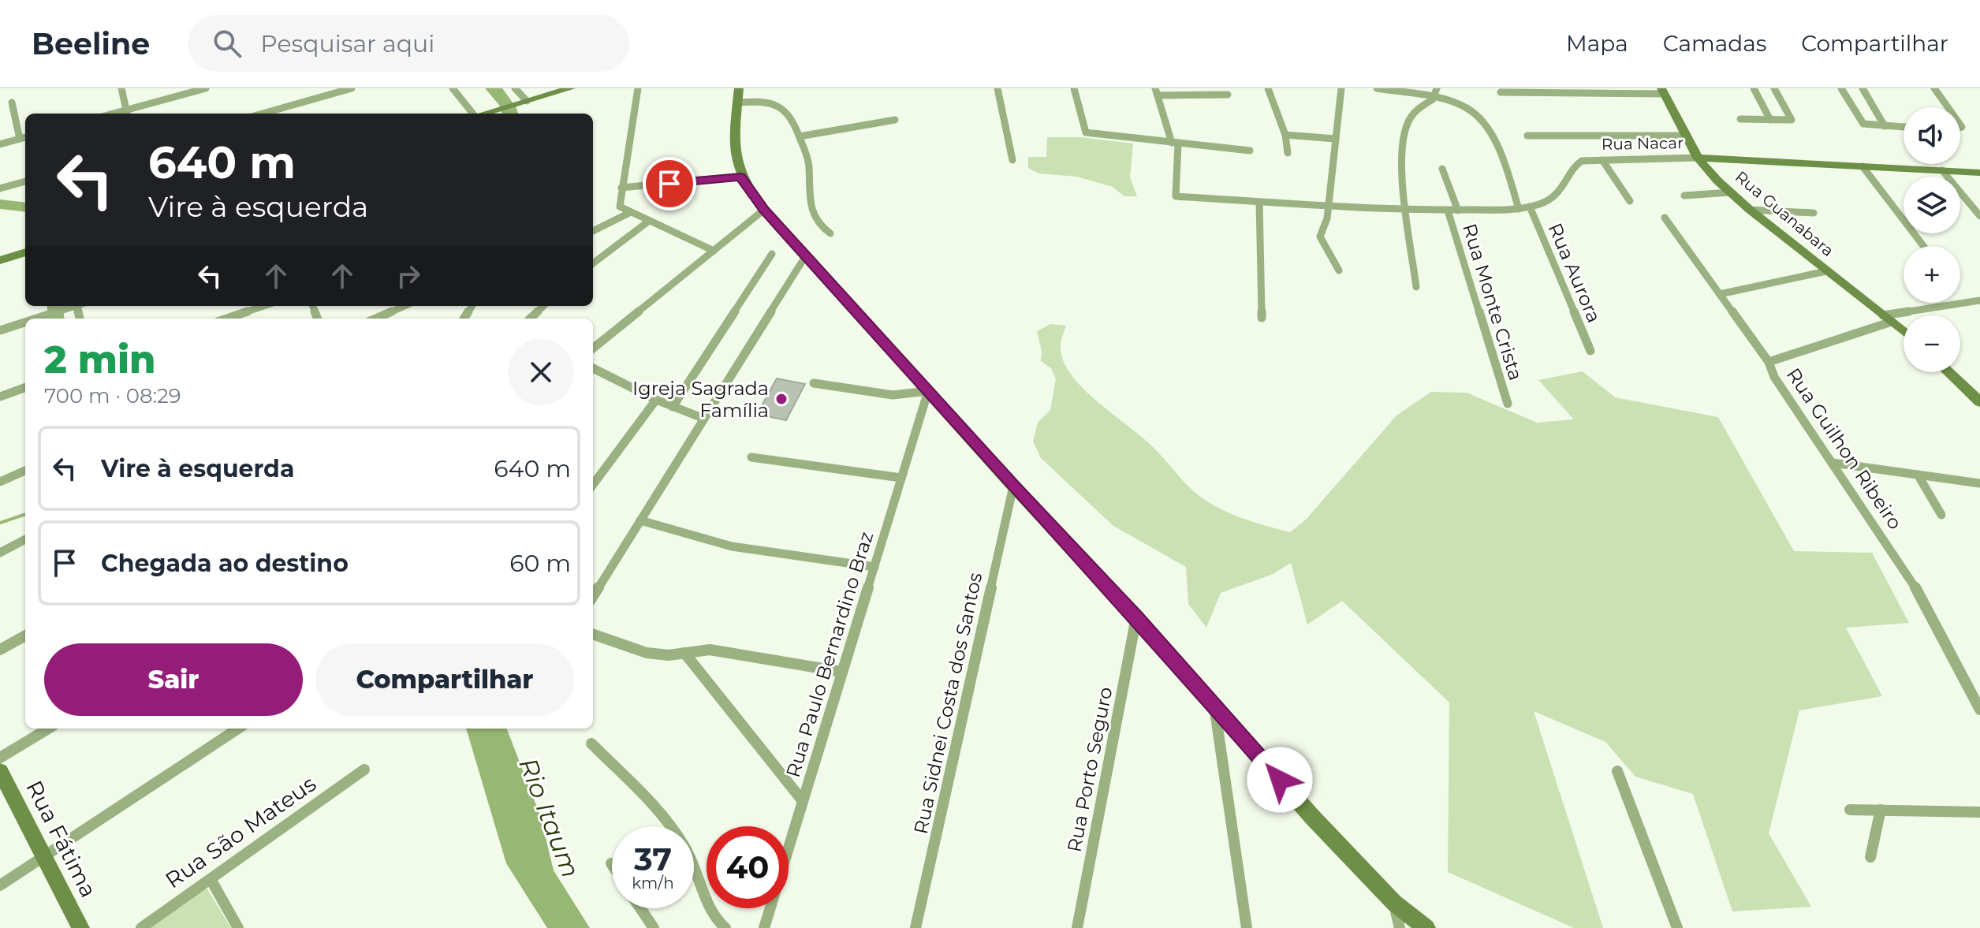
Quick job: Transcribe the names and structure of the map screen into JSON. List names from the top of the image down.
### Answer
{
  "streets": {
    "street": [
      "Rua Nacar",
      "Rua Guanabara",
      "Rua Aurora",
      "Rua Monte Crista",
      "Rua Guilhon Ribeiro",
      "Rua Paulo Bernardino Braz",
      "Rua Sidnei Costa dos Santos",
      "Rua Porto Seguro",
      "Rua São Mateus",
      "Rua Fátima"
    ]
  },
  "crossings": [
    ["Rua Nacar", "Rua Guanabara"],
    ["Rua Nacar", "Rua Aurora"],
    ["Rua Nacar", "Rua Monte Crista"]
  ],
  "water": ["Rio Itaum"],
  "places": ["Igreja Sagrada Família"],
  "page": {
    "header": "Beeline",
    "search": "Pesquisar aqui",
    "nav": ["Mapa", "Camadas", "Compartilhar"],
    "map_buttons": ["+", "−"],
    "turn": ["640 m", "Vire à esquerda"],
    "heading": ["2 min", "700 m · 08:29"],
    "list": [
      {
        "name": "Vire à esquerda",
        "value": "640 m"
      },
      {
        "name": "Chegada ao destino",
        "value": "60 m"
      }
    ],
    "buttons": ["Sair", "Compartilhar"],
    "speed": "37 km/h",
    "limit": "40"
  }
}
